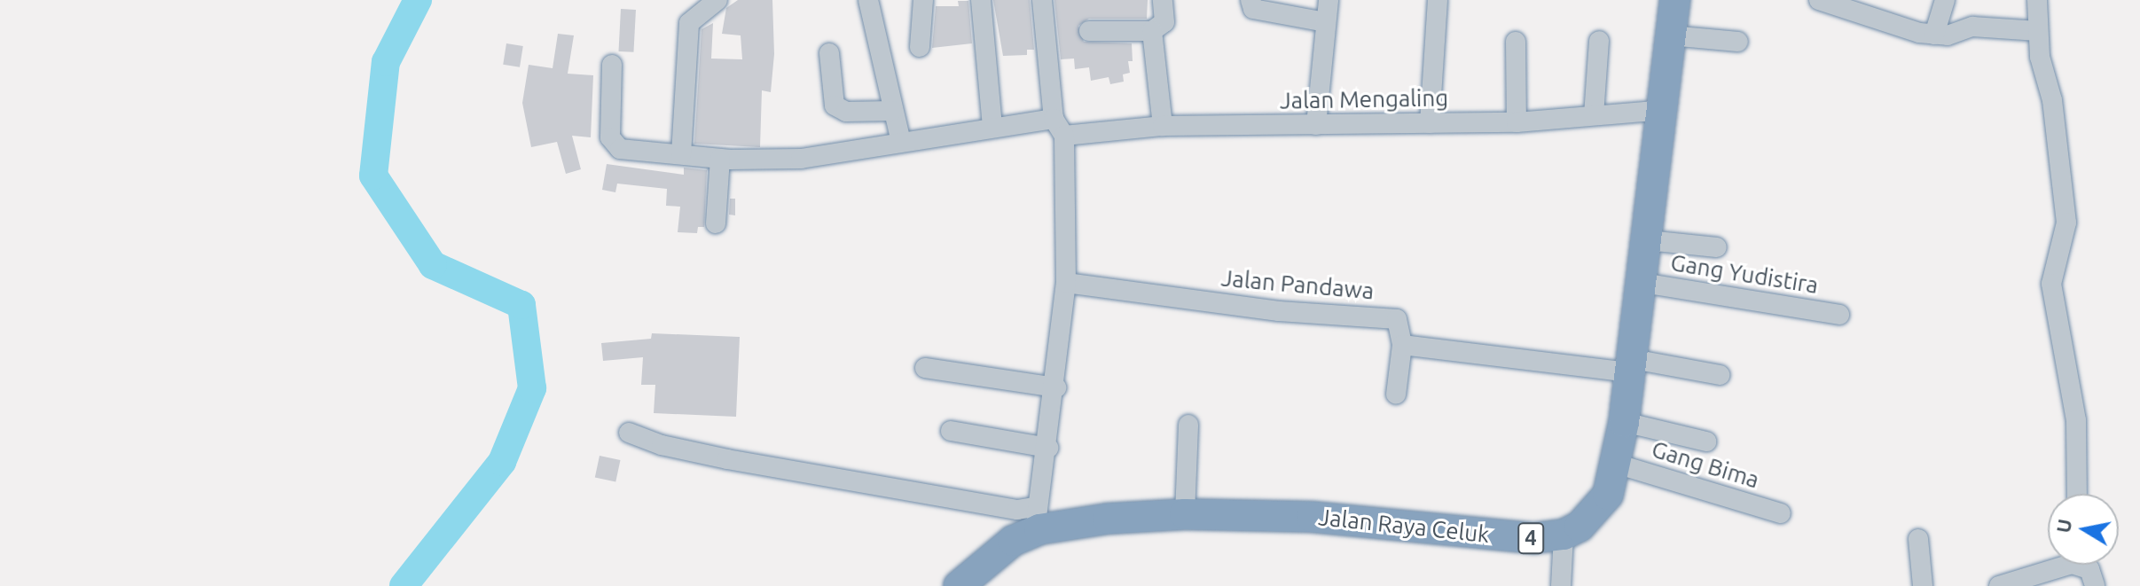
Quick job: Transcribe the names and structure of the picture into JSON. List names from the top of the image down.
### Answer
{
  "streets": {
    "highway": ["Jalan Raya Celuk", "4"],
    "street": [
      "Jalan Mengaling",
      "Gang Yudistira",
      "Jalan Pandawa",
      "Gang Bima"
    ]
  },
  "crossings": [
    ["Jalan Mengaling", "Jalan Raya Celuk"],
    ["Gang Yudistira", "Jalan Raya Celuk"],
    ["Gang Bima", "Jalan Raya Celuk"]
  ],
  "north": "left"
}
